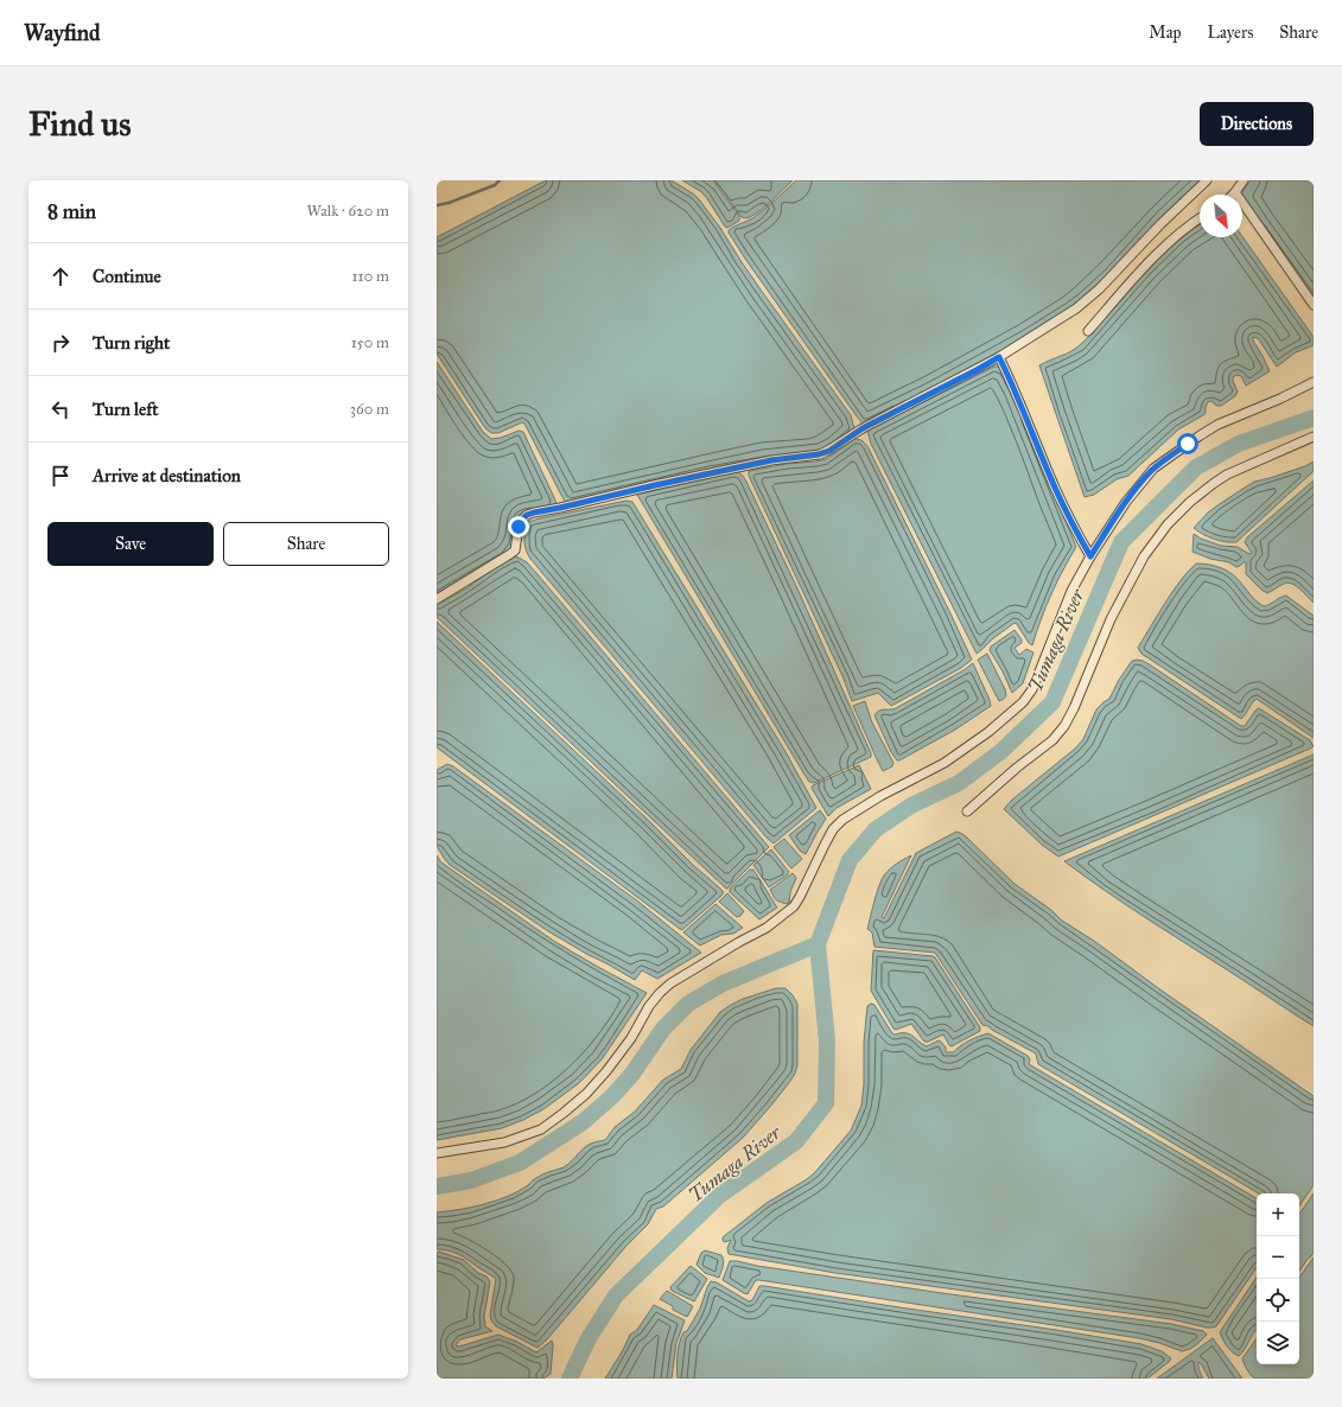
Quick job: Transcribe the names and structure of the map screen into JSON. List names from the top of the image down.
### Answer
{
  "water": ["Tumaga River"],
  "north": "bottom right",
  "page": {
    "header": "Wayfind",
    "nav": ["Map", "Layers", "Share"],
    "buttons": [
      "Directions",
      ["Save", "Share"]
    ],
    "title": "Find us",
    "heading": ["8 min", "Walk · 620 m"],
    "list": [
      ["Continue", "110 m"],
      ["Turn right", "150 m"],
      ["Turn left", "360 m"],
      "Arrive at destination"
    ],
    "map_buttons": ["+", "−"]
  }
}
